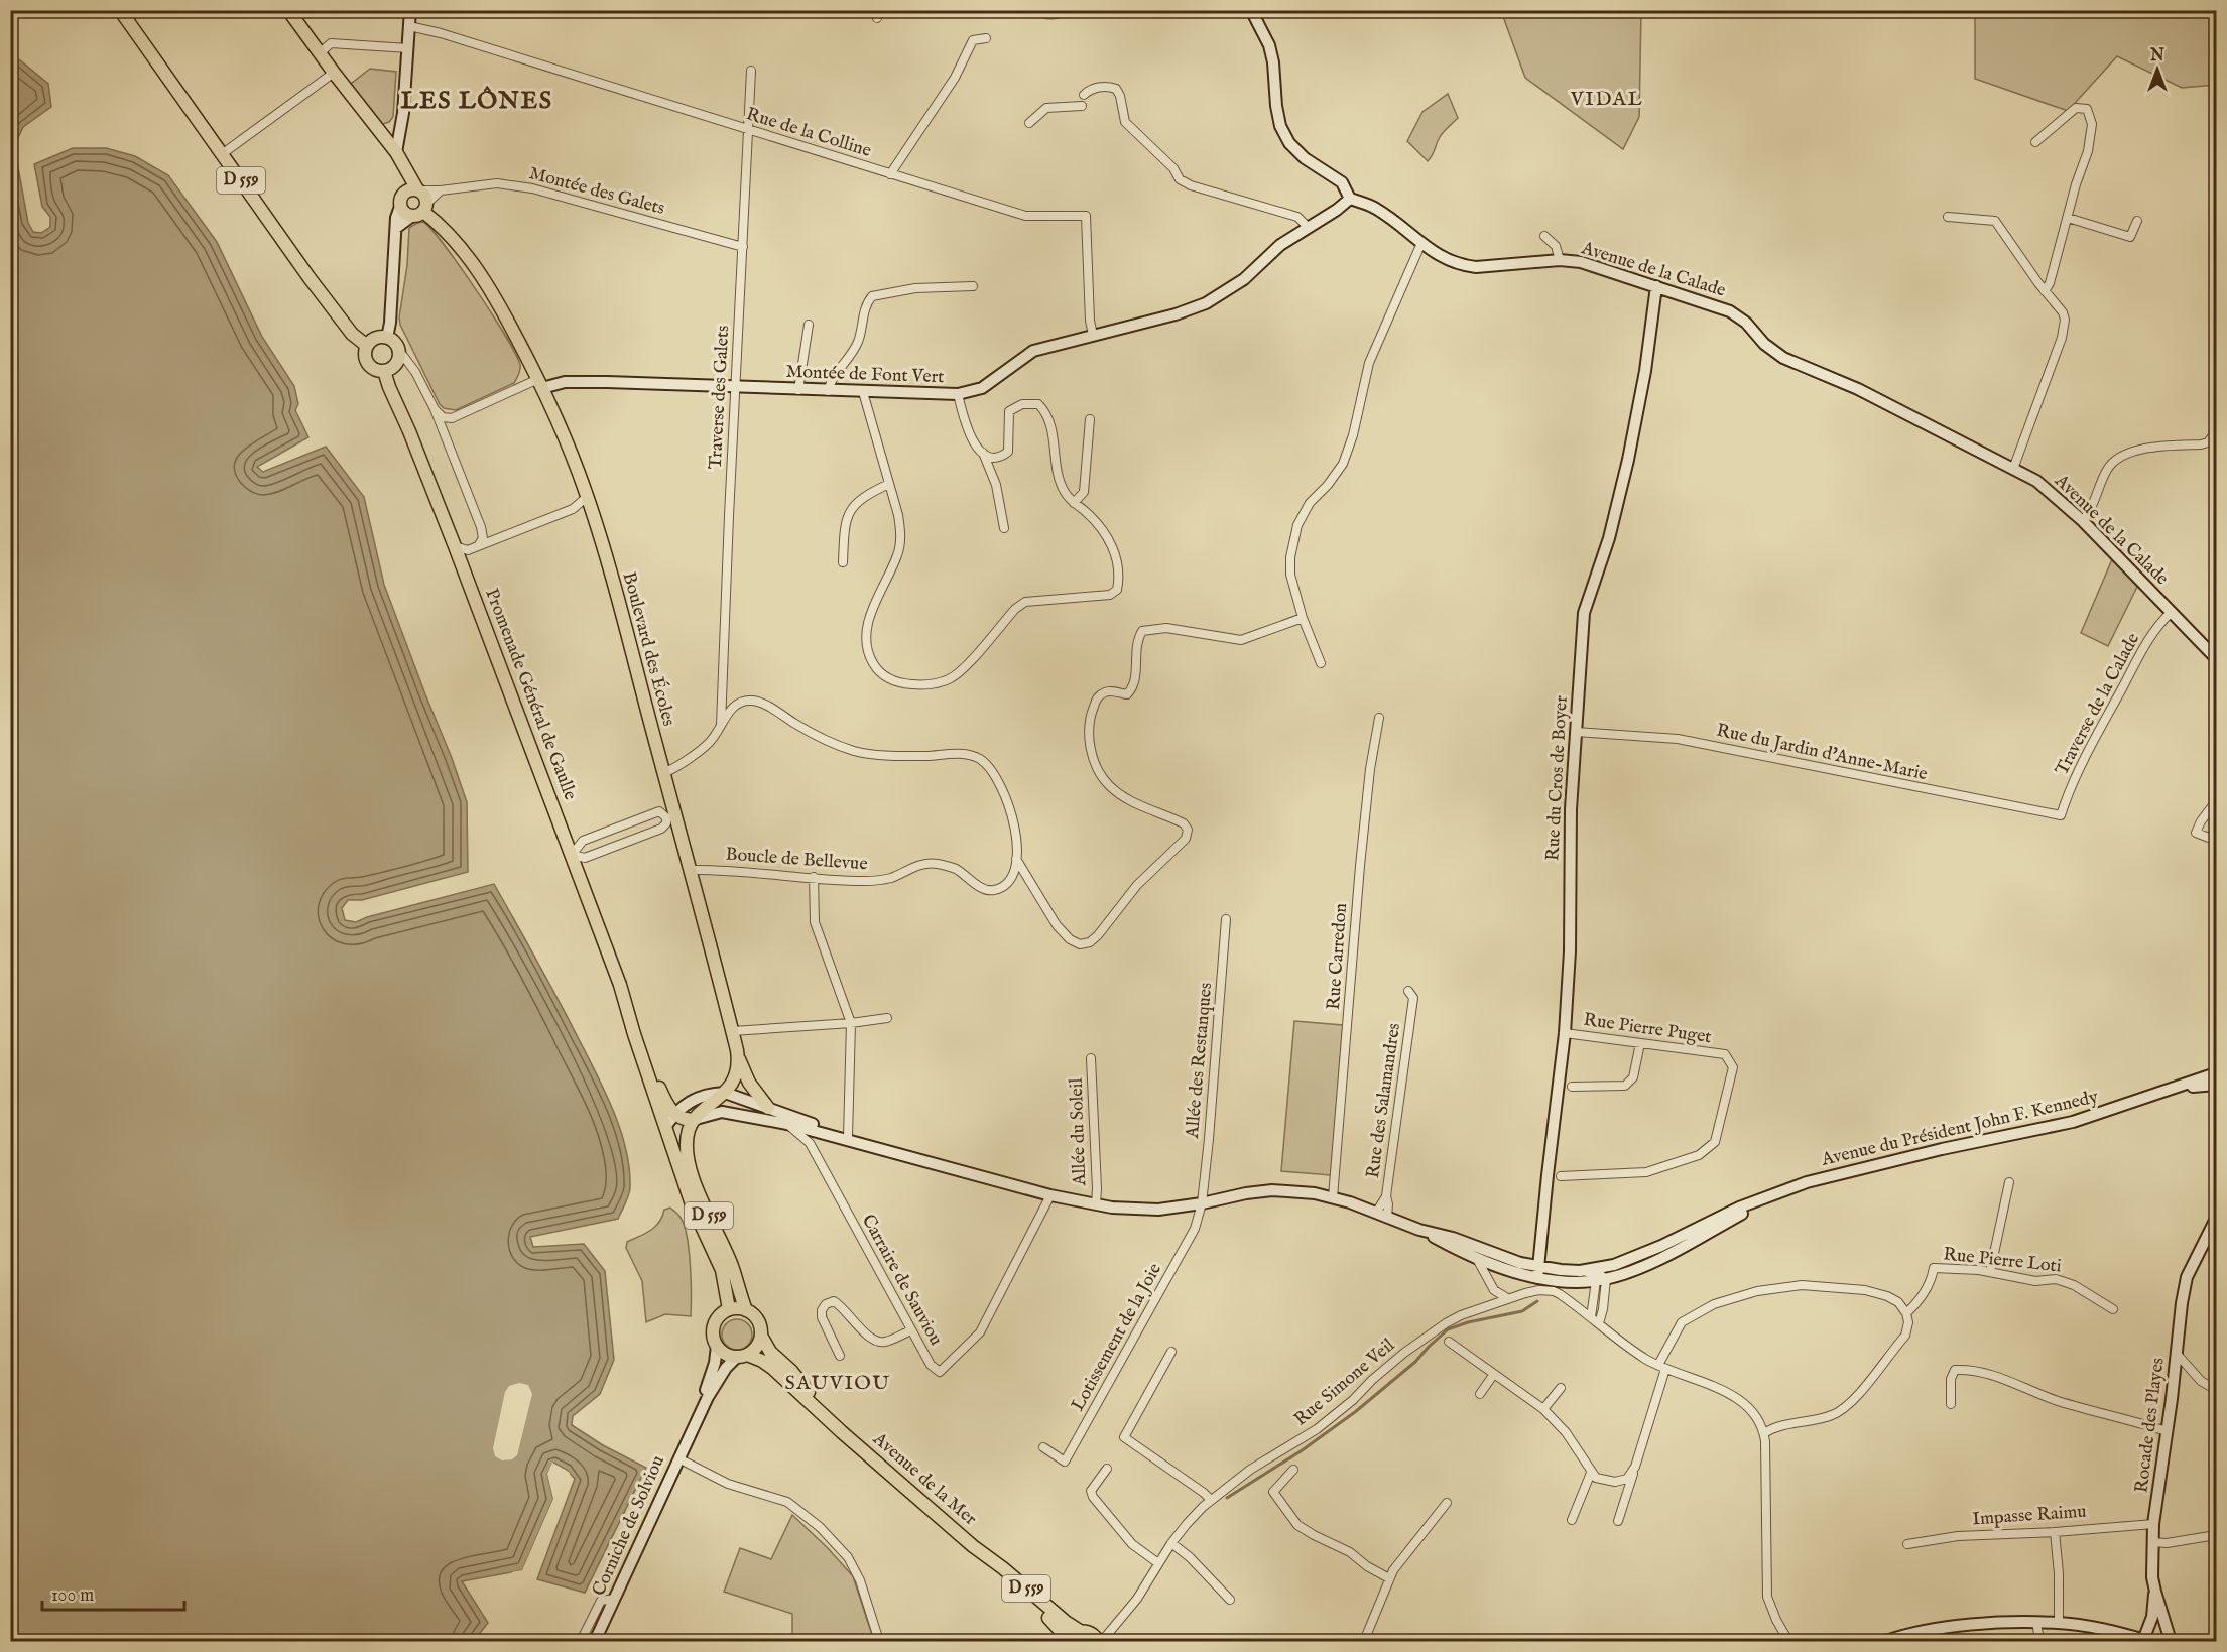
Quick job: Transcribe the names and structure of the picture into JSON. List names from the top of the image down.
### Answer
{
  "streets": {
    "main road": [
      "D 559",
      "Boulevard des Écoles",
      "Promenade Général de Gaulle",
      "Avenue de la Mer"
    ],
    "street": [
      "Rue de la Colline",
      "Montée des Galets",
      "Avenue de la Calade",
      "Montée de Font Vert",
      "Traverse des Galets",
      "Traverse de la Calade",
      "Rue du Jardin d'Anne-Marie",
      "Rue du Cros de Boyer",
      "Boucle de Bellevue",
      "Rue Carredon",
      "Rue Pierre Puget",
      "Allée des Restanques",
      "Rue des Salamandres",
      "Avenue du Président John F. Kennedy",
      "Allée du Soleil",
      "Rue Pierre Loti",
      "Carraire de Sauviou",
      "Lotissement de la Joie",
      "Rue Simone Veil",
      "Rocade des Playes",
      "Impasse Raimu",
      "Corniche de Solviou"
    ]
  },
  "crossings": [
    ["Rue de la Colline", "Montée de Font Vert"],
    ["Rue de la Colline", "Traverse des Galets"],
    ["D 559", "Boulevard des Écoles"],
    ["D 559", "Promenade Général de Gaulle"],
    ["D 559", "Avenue du Président John F. Kennedy"],
    ["D 559", "Avenue de la Mer"],
    ["D 559", "Corniche de Solviou"],
    ["Montée des Galets", "Traverse des Galets"],
    ["Montée des Galets", "Boulevard des Écoles"],
    ["Avenue de la Calade", "Montée de Font Vert"],
    ["Avenue de la Calade", "Traverse de la Calade"],
    ["Avenue de la Calade", "Rue du Cros de Boyer"],
    ["Montée de Font Vert", "Traverse des Galets"],
    ["Montée de Font Vert", "Boulevard des Écoles"],
    ["Traverse des Galets", "Boucle de Bellevue"],
    ["Boulevard des Écoles", "Boucle de Bellevue"],
    ["Boulevard des Écoles", "Avenue du Président John F. Kennedy"],
    ["Traverse de la Calade", "Rue du Jardin d'Anne-Marie"],
    ["Rue du Jardin d'Anne-Marie", "Rue du Cros de Boyer"],
    ["Rue du Cros de Boyer", "Rue Pierre Puget"],
    ["Rue du Cros de Boyer", "Avenue du Président John F. Kennedy"],
    ["Rue Carredon", "Avenue du Président John F. Kennedy"],
    ["Allée des Restanques", "Avenue du Président John F. Kennedy"],
    ["Allée des Restanques", "Lotissement de la Joie"],
    ["Rue des Salamandres", "Avenue du Président John F. Kennedy"],
    ["Avenue du Président John F. Kennedy", "Allée du Soleil"],
    ["Avenue du Président John F. Kennedy", "Carraire de Sauviou"],
    ["Avenue du Président John F. Kennedy", "Lotissement de la Joie"],
    ["Rue Simone Veil", "Avenue de la Mer"],
    ["Rocade des Playes", "Impasse Raimu"],
    ["Avenue de la Mer", "Corniche de Solviou"]
  ],
  "districts": ["VIDAL", "LES LÔNES", "SAUVIOU"],
  "scale_bar": "100 m",
  "north": "top"
}
